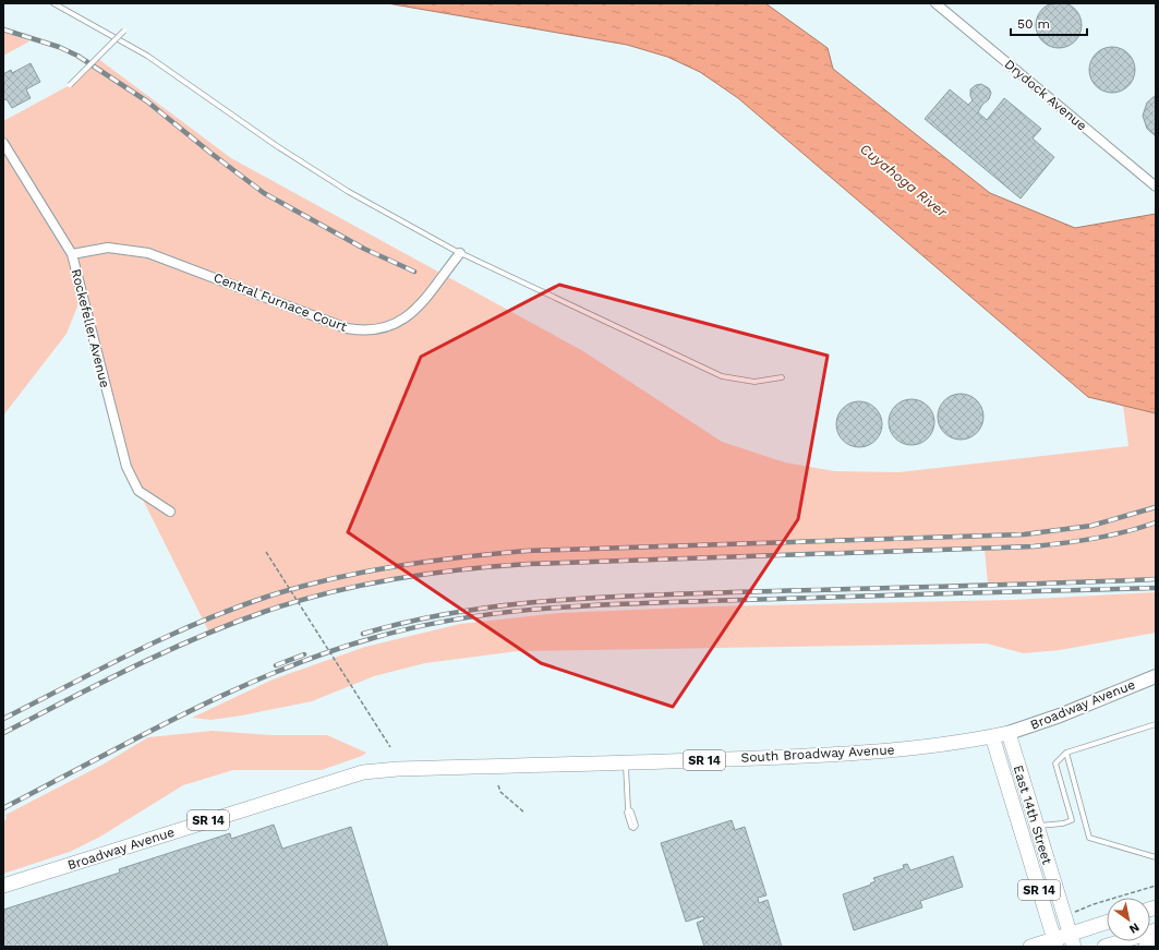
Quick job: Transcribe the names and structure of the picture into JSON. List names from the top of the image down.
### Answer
{
  "streets": {
    "main road": [
      "Broadway Avenue",
      "South Broadway Avenue",
      "SR 14",
      "East 14th Street"
    ],
    "street": ["Drydock Avenue", "Central Furnace Court", "Rockefeller Avenue"]
  },
  "crossings": [
    ["Central Furnace Court", "Rockefeller Avenue"],
    ["Broadway Avenue", "South Broadway Avenue"],
    ["Broadway Avenue", "East 14th Street"],
    ["South Broadway Avenue", "East 14th Street"]
  ],
  "water": ["Cuyahoga River"],
  "scale_bar": "50 m",
  "north": "bottom right"
}
